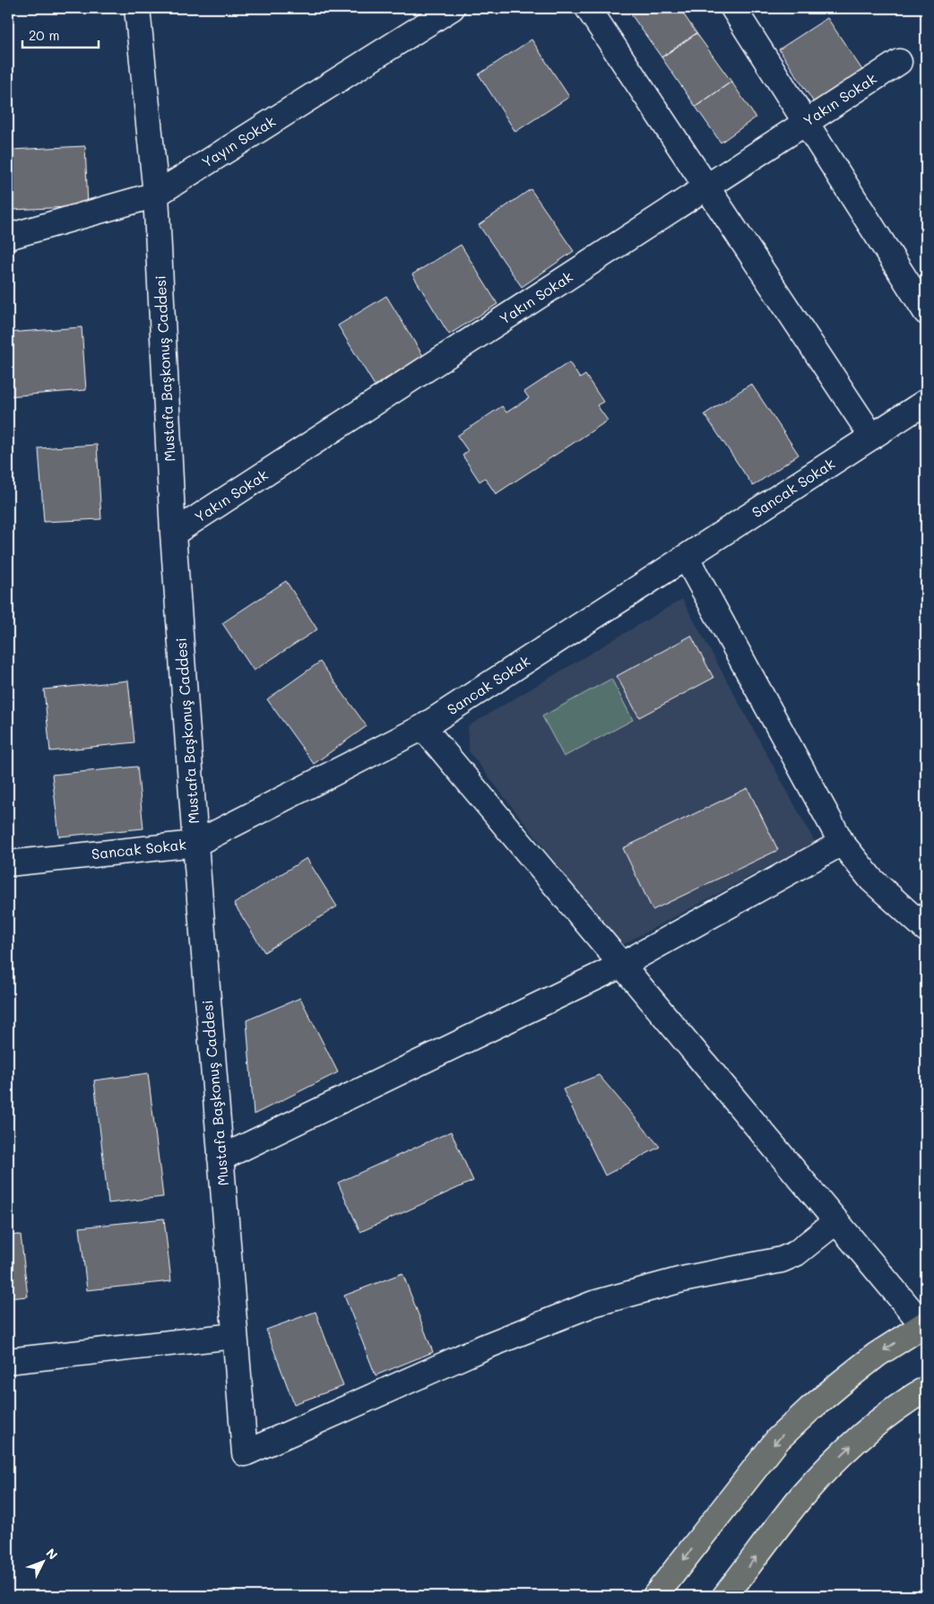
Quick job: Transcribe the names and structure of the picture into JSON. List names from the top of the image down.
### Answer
{
  "streets": {
    "street": [
      "Yakın Sokak",
      "Yayın Sokak",
      "Mustafa Başkonuş Caddesi",
      "Sancak Sokak"
    ]
  },
  "crossings": [
    ["Yakın Sokak", "Mustafa Başkonuş Caddesi"],
    ["Yayın Sokak", "Mustafa Başkonuş Caddesi"],
    ["Mustafa Başkonuş Caddesi", "Sancak Sokak"]
  ],
  "scale_bar": "20 m",
  "north": "top right"
}
